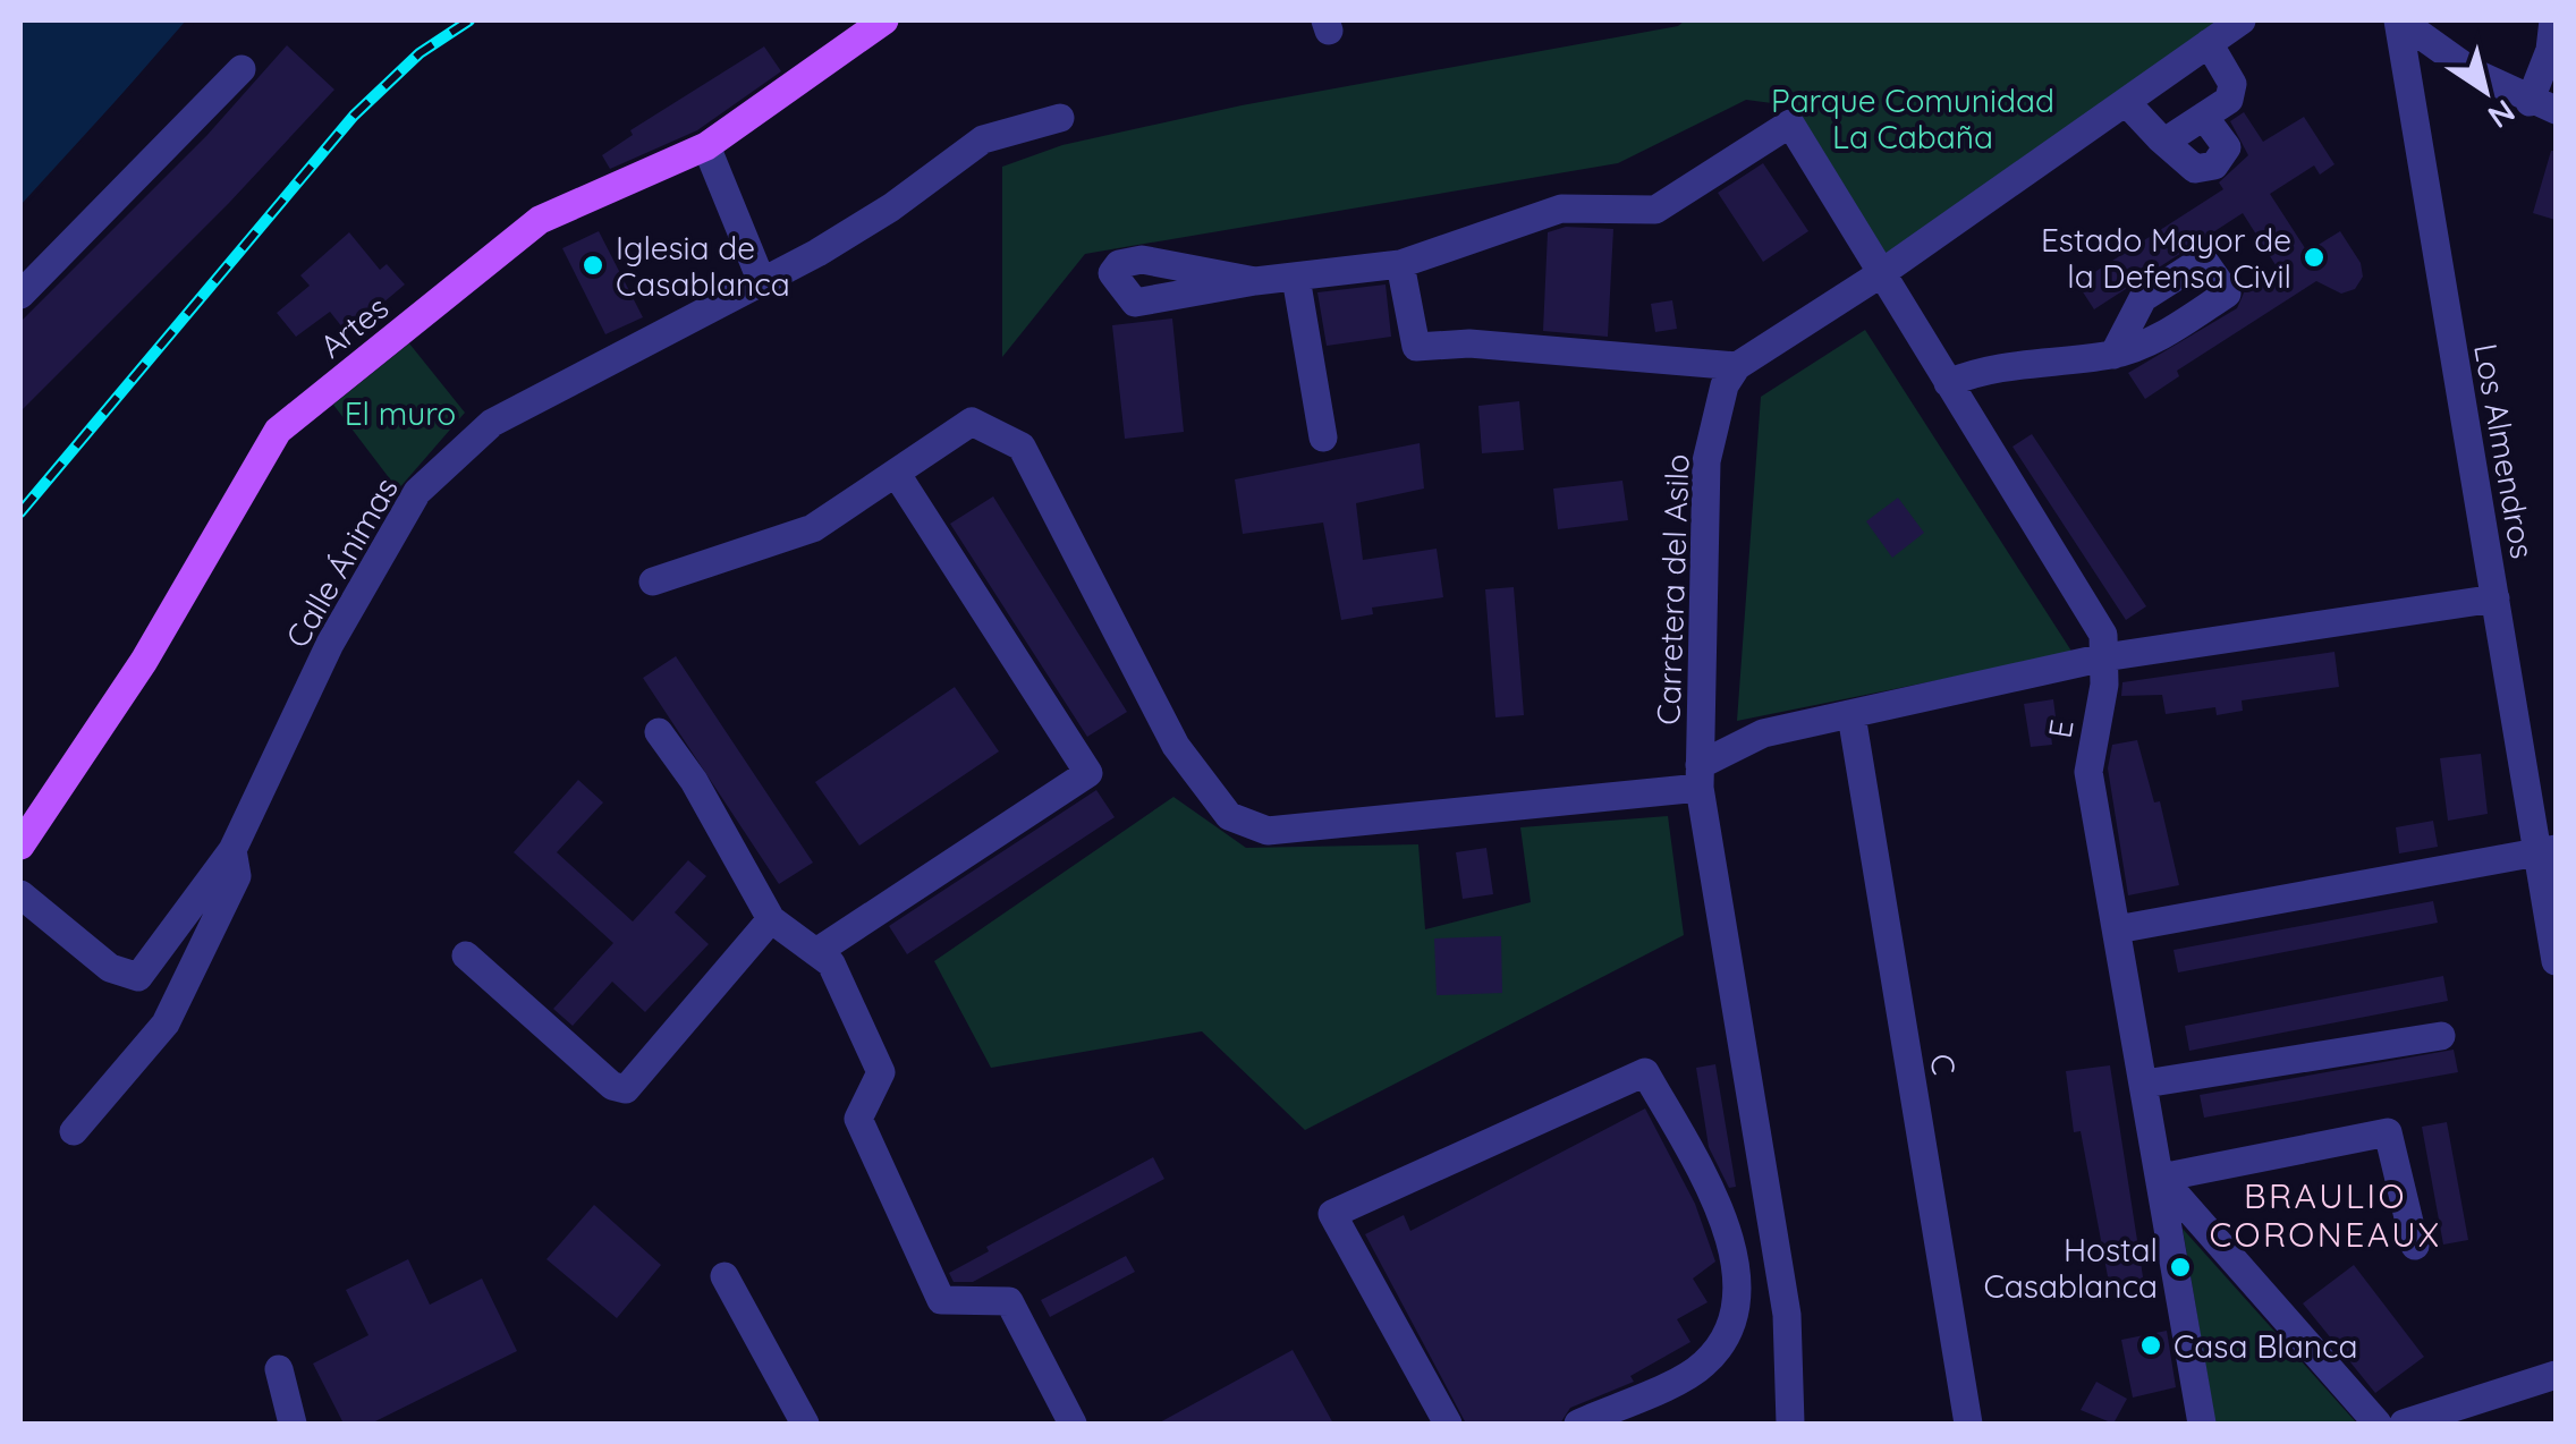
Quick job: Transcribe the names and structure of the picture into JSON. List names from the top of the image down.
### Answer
{
  "streets": {
    "main road": ["Artes"],
    "street": [
      "Los Almendros",
      "Calle Ánimas",
      "Carretera del Asilo",
      "E",
      "C"
    ]
  },
  "districts": ["BRAULIO CORONEAUX"],
  "parks": ["Parque Comunidad La Cabaña", "El muro"],
  "places": [
    "Estado Mayor de la Defensa Civil",
    "Iglesia de Casablanca",
    "Hostal Casablanca",
    "Casa Blanca"
  ],
  "north": "bottom right"
}
